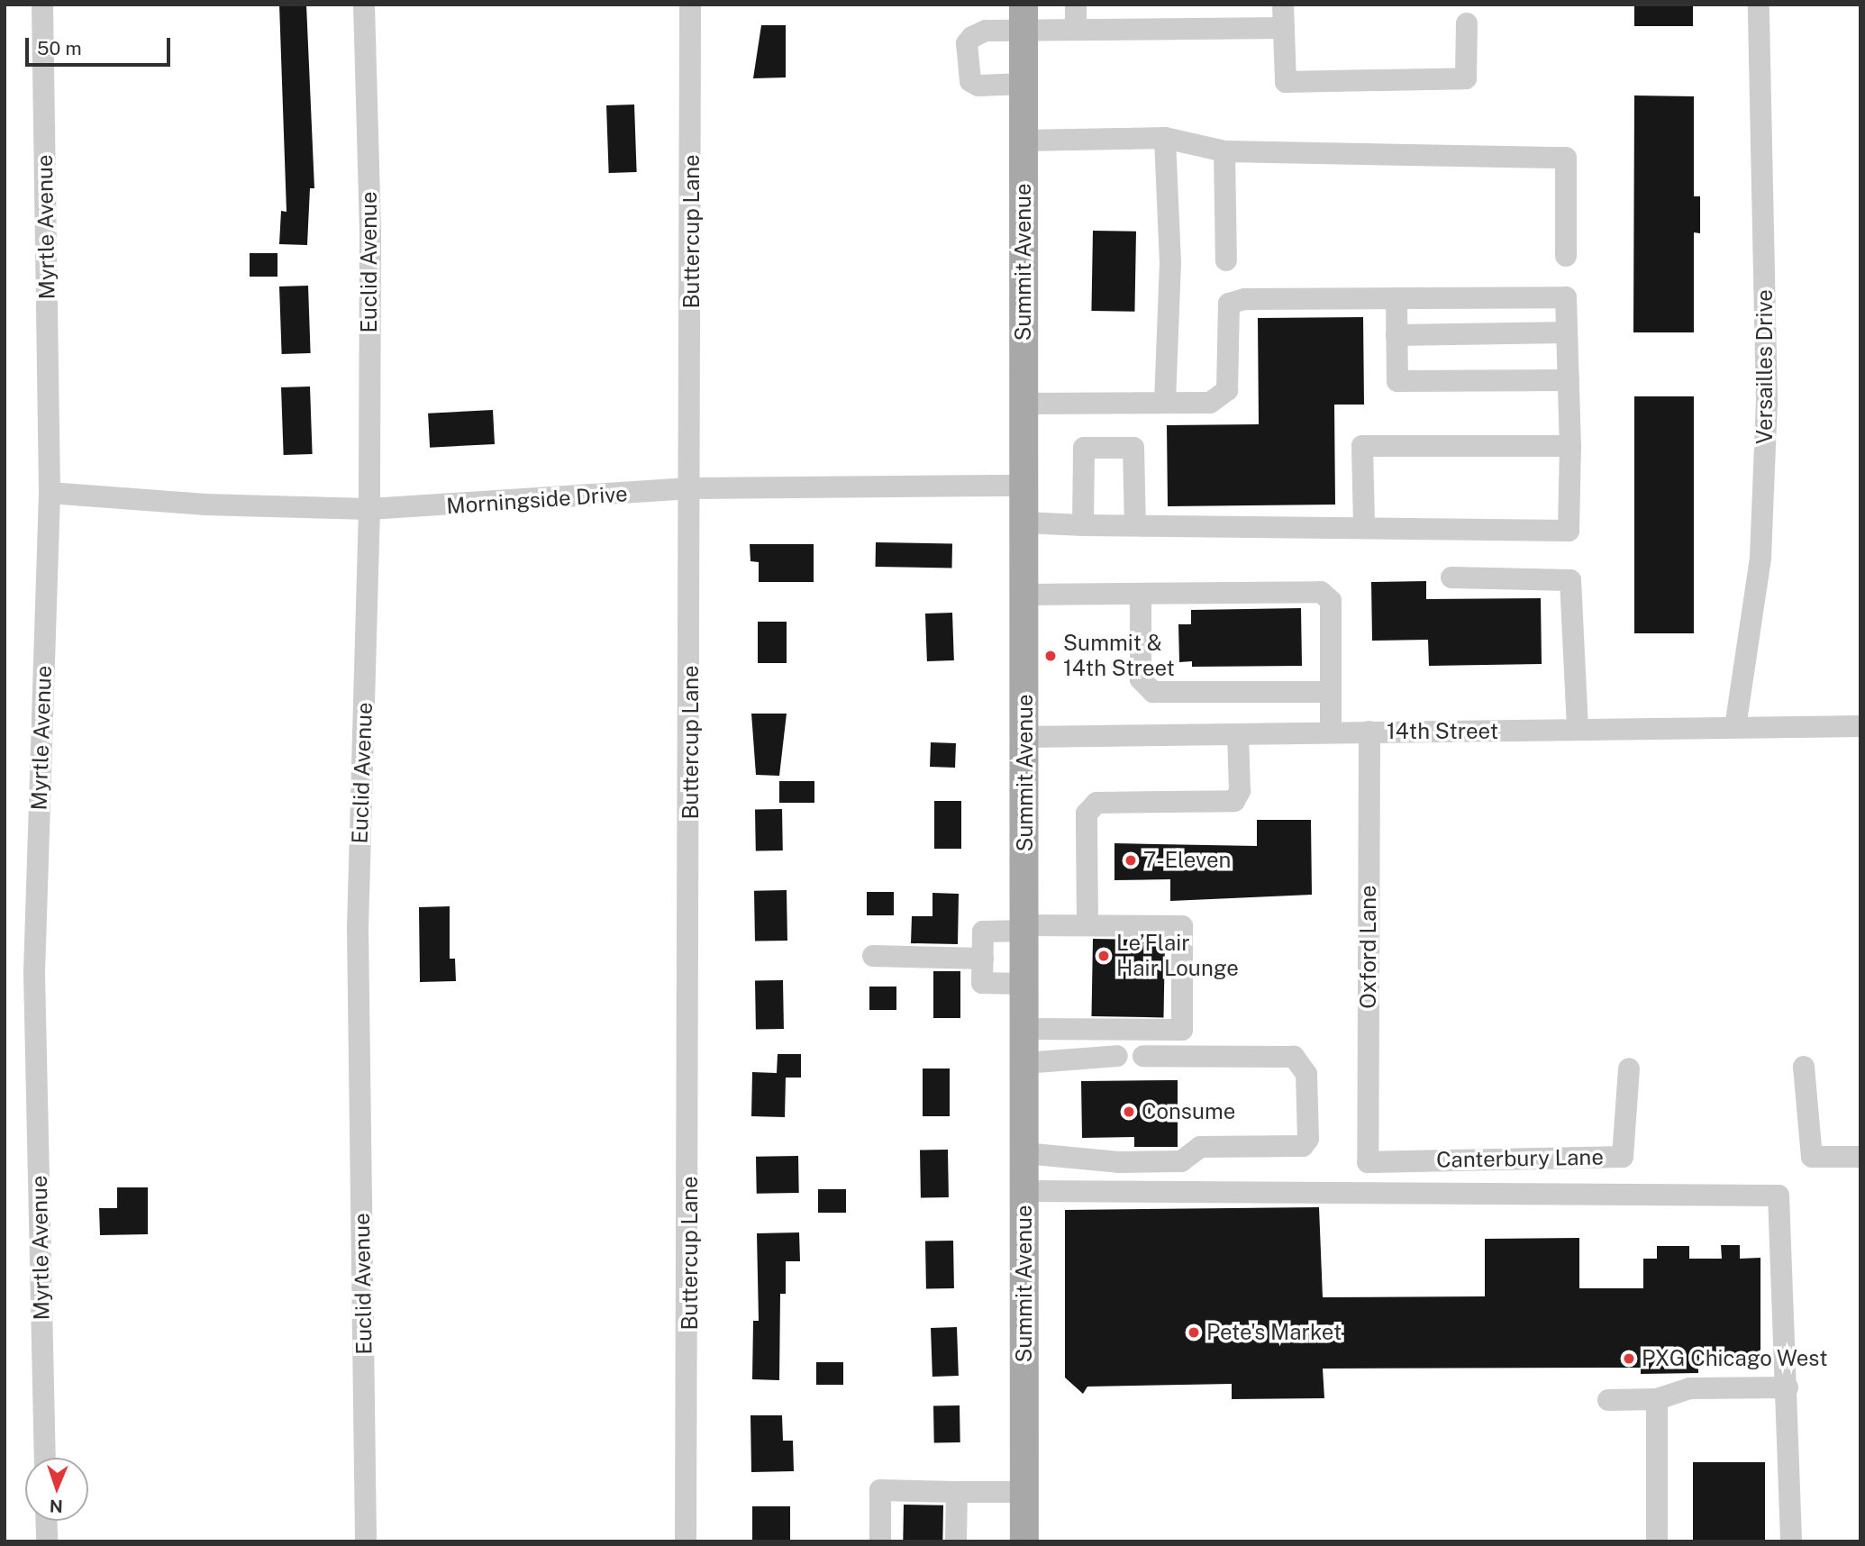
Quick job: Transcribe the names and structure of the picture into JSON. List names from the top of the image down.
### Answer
{
  "streets": {
    "main road": ["Summit Avenue"],
    "street": [
      "Myrtle Avenue",
      "Buttercup Lane",
      "Euclid Avenue",
      "Versailles Drive",
      "Morningside Drive",
      "14th Street",
      "Oxford Lane",
      "Canterbury Lane"
    ]
  },
  "crossings": [
    ["Myrtle Avenue", "Morningside Drive"],
    ["Buttercup Lane", "Morningside Drive"],
    ["Euclid Avenue", "Morningside Drive"],
    ["Summit Avenue", "Morningside Drive"],
    ["Summit Avenue", "14th Street"],
    ["Versailles Drive", "14th Street"],
    ["14th Street", "Oxford Lane"],
    ["Oxford Lane", "Canterbury Lane"]
  ],
  "places": [
    "Summit & 14th Street",
    "7-Eleven",
    "Le’Flair Hair Lounge",
    "Consume",
    "Pete's Market",
    "PXG Chicago West"
  ],
  "scale_bar": "50 m",
  "north": "bottom"
}
